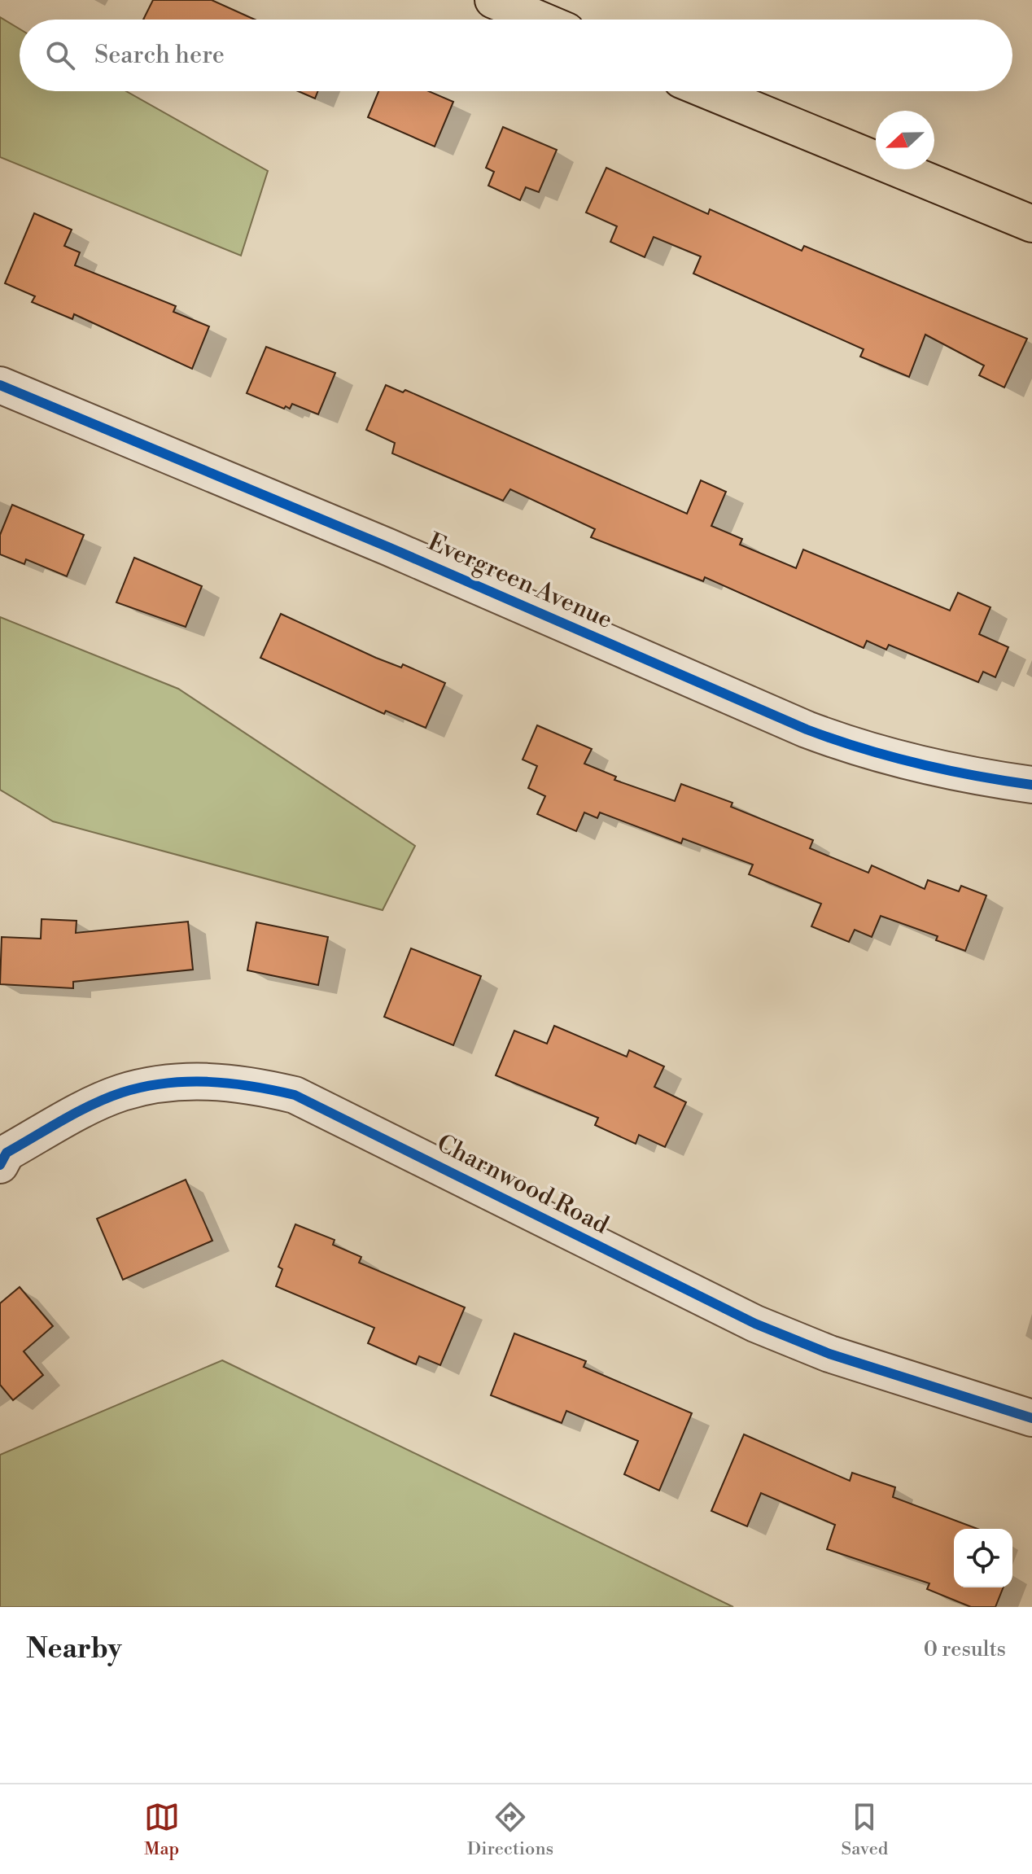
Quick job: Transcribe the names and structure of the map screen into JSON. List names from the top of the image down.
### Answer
{
  "streets": {
    "street": ["Evergreen Avenue", "Charnwood Road"]
  },
  "north": "left",
  "page": {
    "search": "Search here",
    "heading": ["Nearby", "0 results"],
    "nav": ["Map", "Directions", "Saved"]
  }
}
